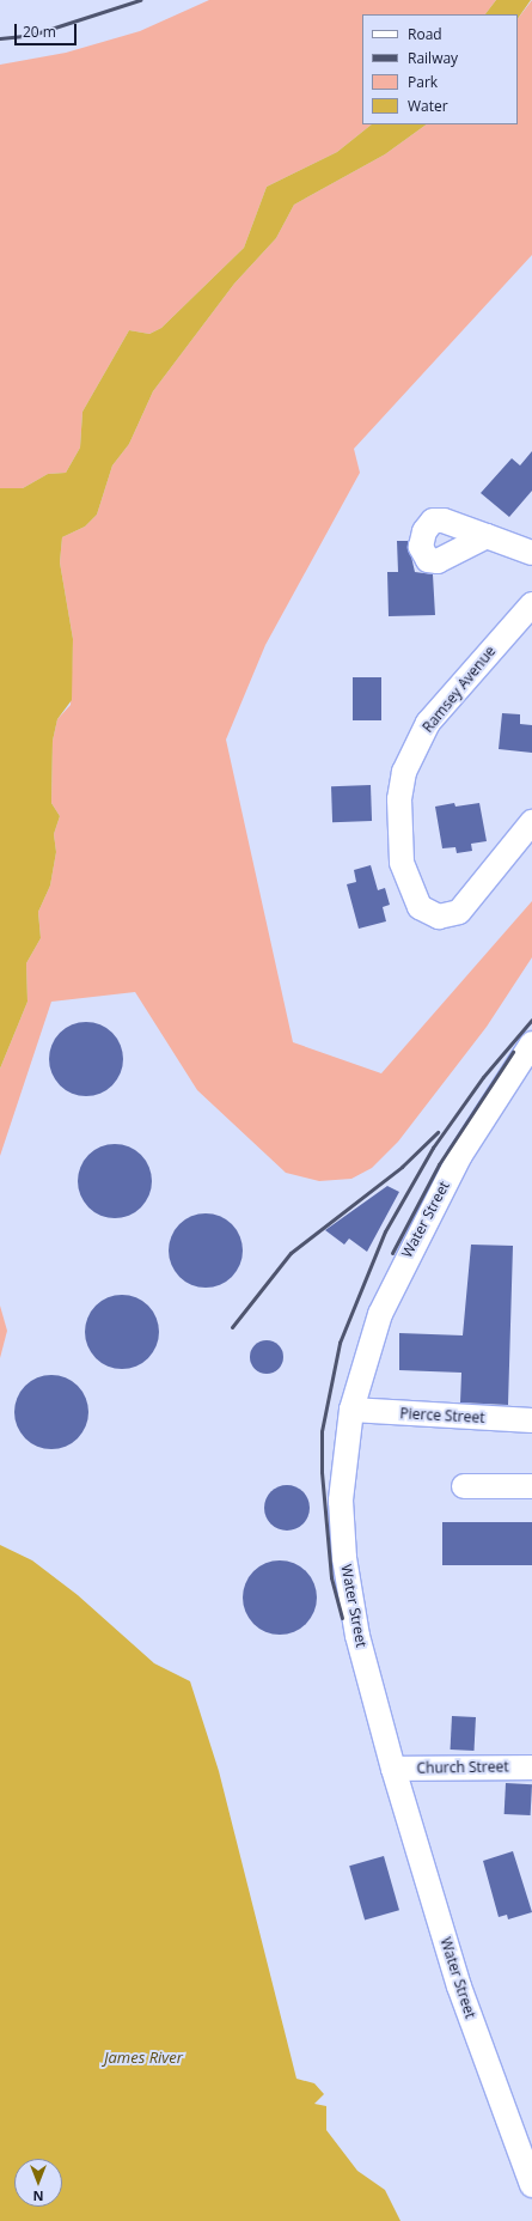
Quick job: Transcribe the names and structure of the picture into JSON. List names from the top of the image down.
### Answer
{
  "streets": {
    "street": [
      "Ramsey Avenue",
      "Water Street",
      "Pierce Street",
      "Church Street"
    ]
  },
  "crossings": [
    ["Water Street", "Pierce Street"],
    ["Water Street", "Church Street"]
  ],
  "water": ["James River"],
  "legend": [
    "Road",
    "Railway",
    "Park",
    "Water"
  ],
  "scale_bar": "20 m",
  "north": "bottom"
}
